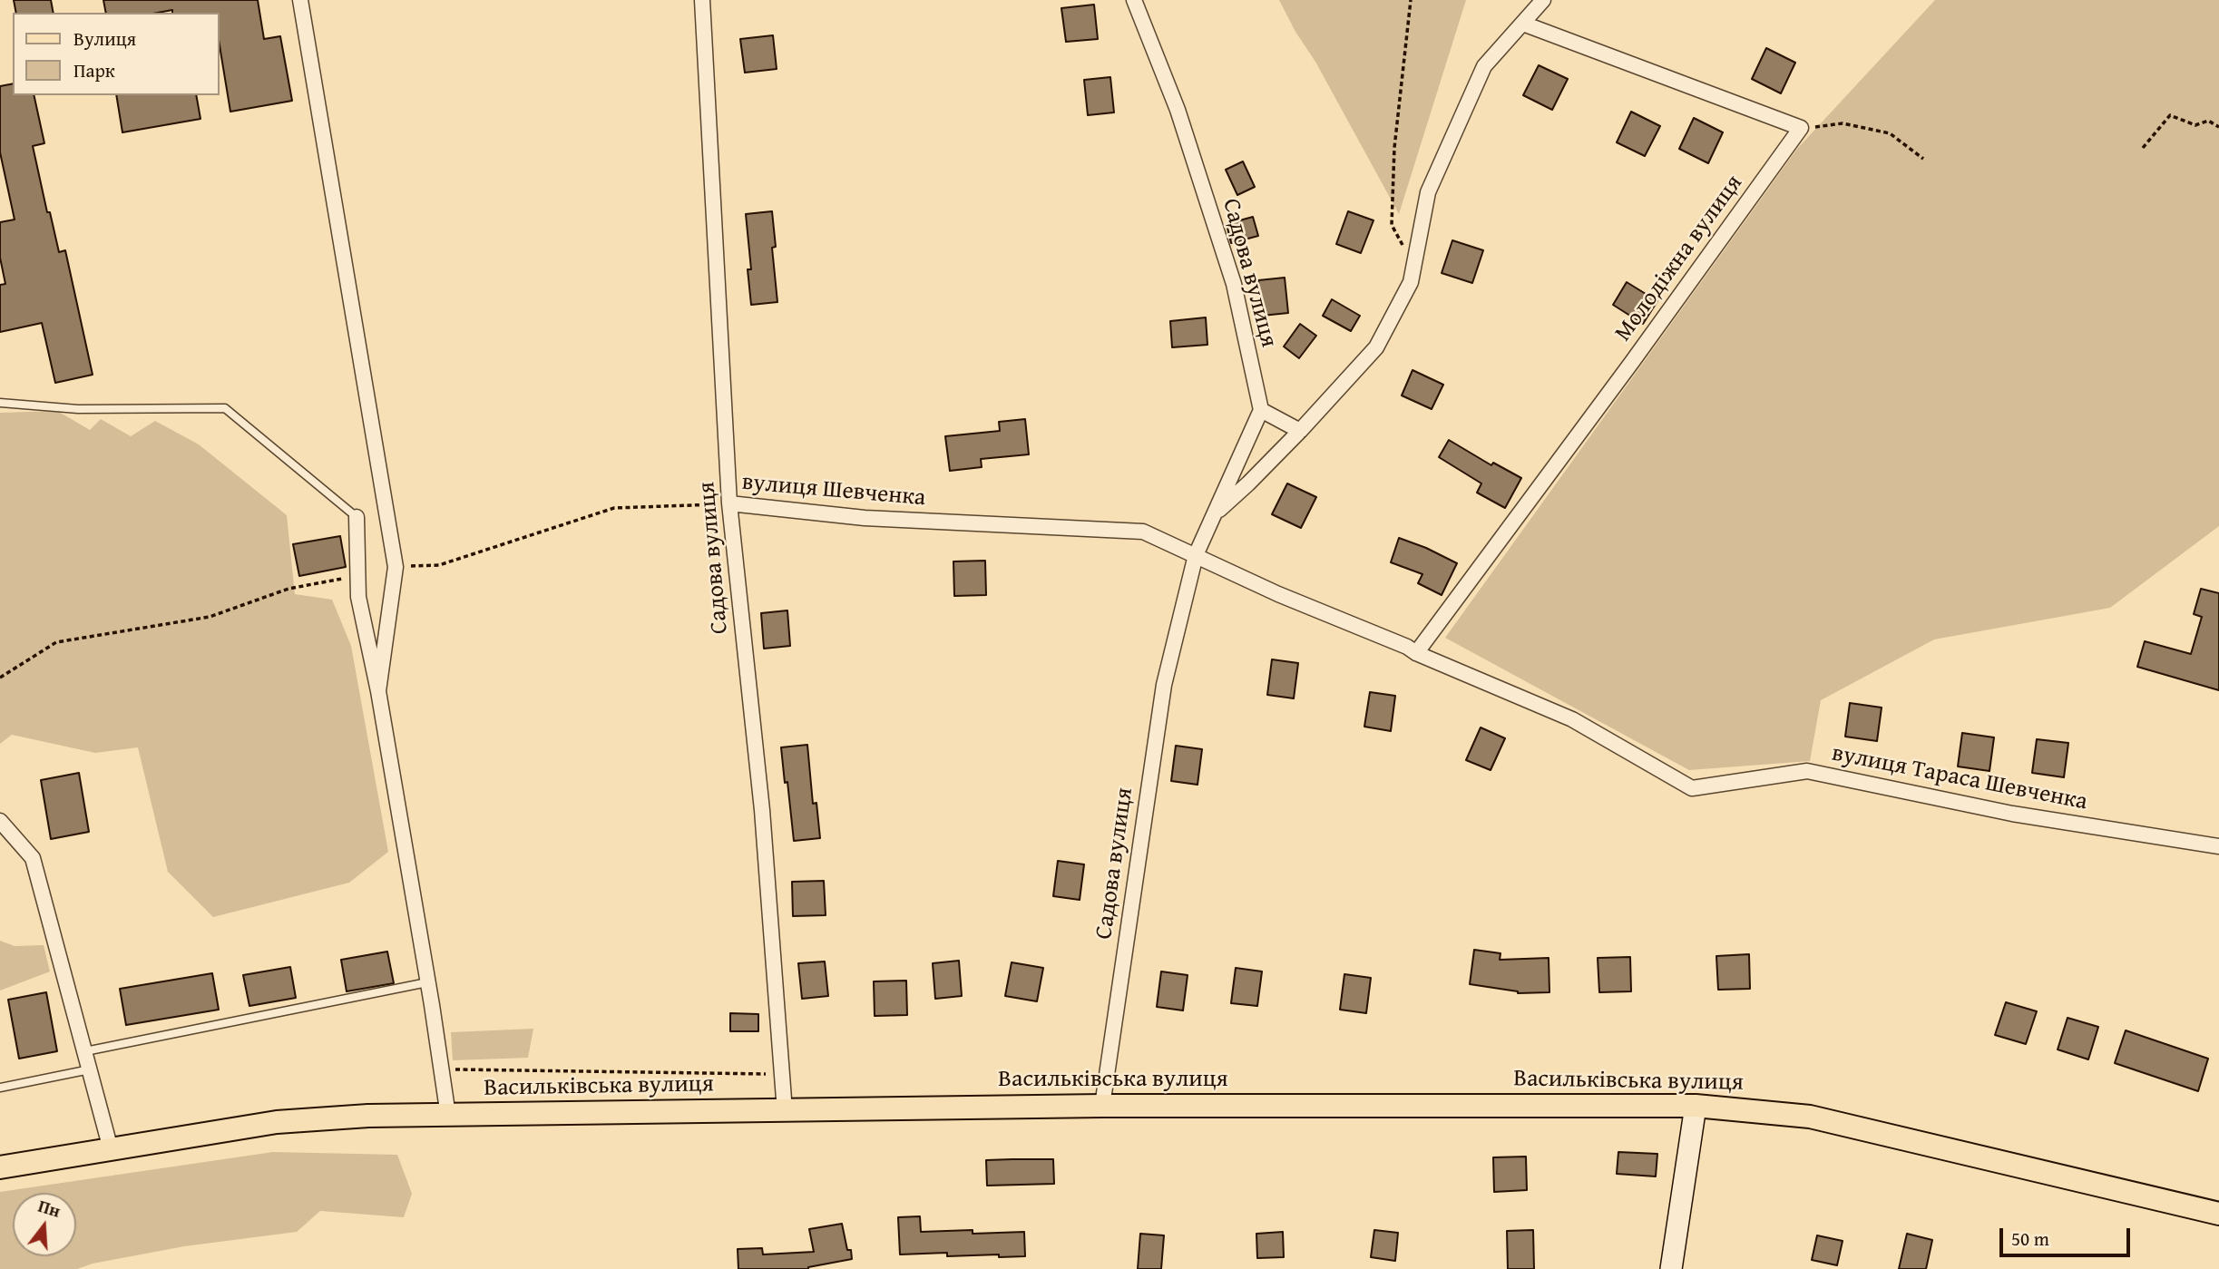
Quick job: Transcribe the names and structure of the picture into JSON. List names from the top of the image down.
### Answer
{
  "streets": {
    "main road": ["Васильківська вулиця"],
    "street": [
      "Молодіжна вулиця",
      "Садова вулиця",
      "вулиця Шевченка",
      "вулиця Тараса Шевченка"
    ]
  },
  "crossings": [
    ["Молодіжна вулиця", "вулиця Тараса Шевченка"],
    ["Садова вулиця", "вулиця Шевченка"],
    ["Садова вулиця", "Васильківська вулиця"]
  ],
  "legend": ["Вулиця", "Парк"],
  "scale_bar": "50 m",
  "north": "top"
}
